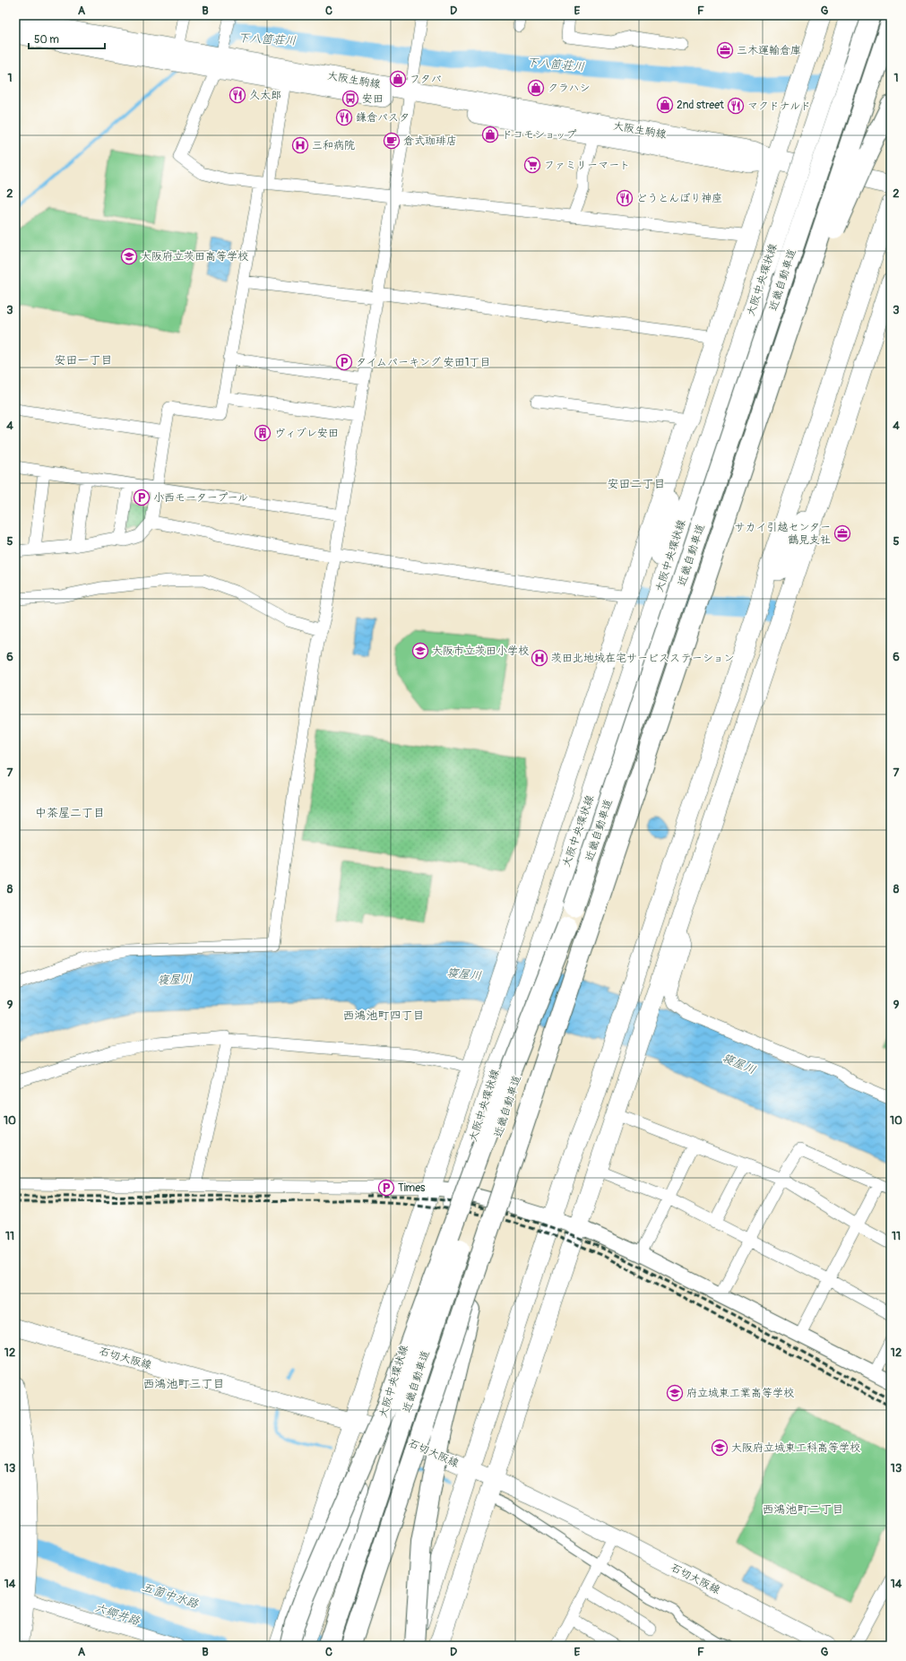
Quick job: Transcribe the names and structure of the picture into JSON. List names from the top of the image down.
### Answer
{
  "streets": {
    "highway": ["近畿自動車道"],
    "main road": ["大阪生駒線", "大阪中央環状線", "石切大阪線"]
  },
  "crossings": [
    ["大阪中央環状線", "石切大阪線"]
  ],
  "districts": [
    "安田一丁目",
    "安田二丁目",
    "中茶屋二丁目",
    "西鴻池町四丁目",
    "西鴻池町三丁目",
    "西鴻池町二丁目"
  ],
  "water": [
    "下八箇荘川",
    "寝屋川",
    "五箇中水路",
    "六郷井路"
  ],
  "places": {
    "office": ["三木運輸倉庫", "サカイ引越センター 鶴見支社"],
    "shop": [
      "フタバ",
      "クラハシ",
      "2nd street",
      "ドコモショップ"
    ],
    "restaurant": [
      "久太郎",
      "マクドナルド",
      "鎌倉パスタ",
      "どうとんぼり神座"
    ],
    "bus stop": ["安田"],
    "cafe": ["倉式珈琲店"],
    "hospital": ["三和病院", "茨田北地域在宅サービスステーション"],
    "supermarket": ["ファミリーマート"],
    "school or university": [
      "大阪府立茨田高等学校",
      "大阪市立茨田小学校",
      "府立城東工業高等学校",
      "大阪府立城東工科高等学校"
    ],
    "parking": ["タイムパーキング 安田1丁目", "小西モータープール", "Times"],
    "building": ["ヴィブレ安田"]
  },
  "scale_bar": "50 m",
  "grid": {
    "columns": [
      "A",
      "B",
      "C",
      "D",
      "E",
      "F",
      "G"
    ],
    "rows": [
      "1",
      "2",
      "3",
      "4",
      "5",
      "6",
      "7",
      "8",
      "9",
      "10",
      "11",
      "12",
      "13",
      "14"
    ]
  }
}
